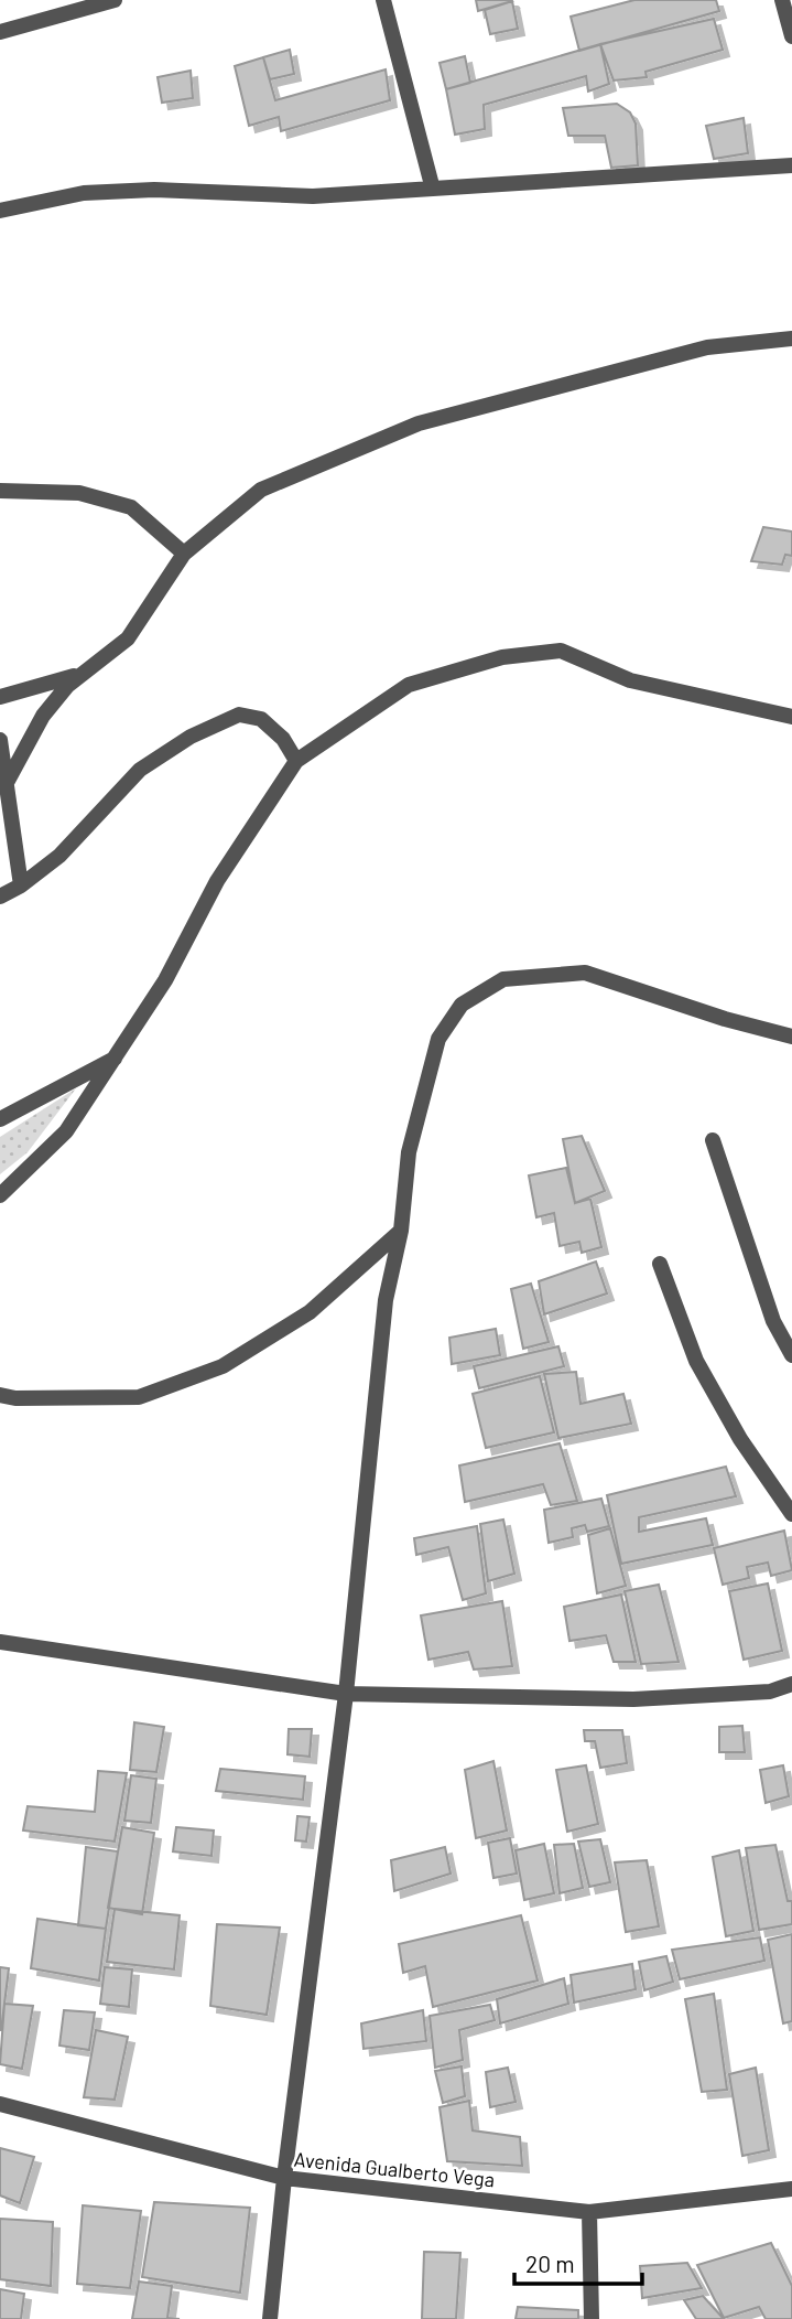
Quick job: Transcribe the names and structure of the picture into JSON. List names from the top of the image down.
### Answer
{
  "streets": {
    "street": ["Avenida Gualberto Vega"]
  },
  "scale_bar": "20 m"
}
